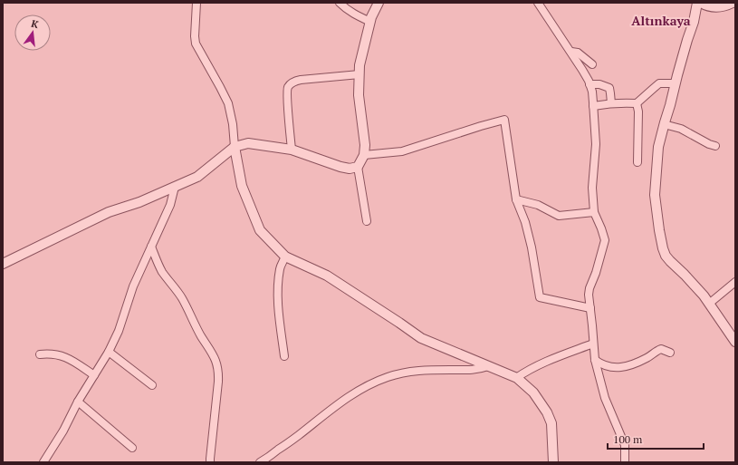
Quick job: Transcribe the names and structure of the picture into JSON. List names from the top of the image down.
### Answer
{
  "districts": ["Altınkaya"],
  "scale_bar": "100 m",
  "north": "top"
}
